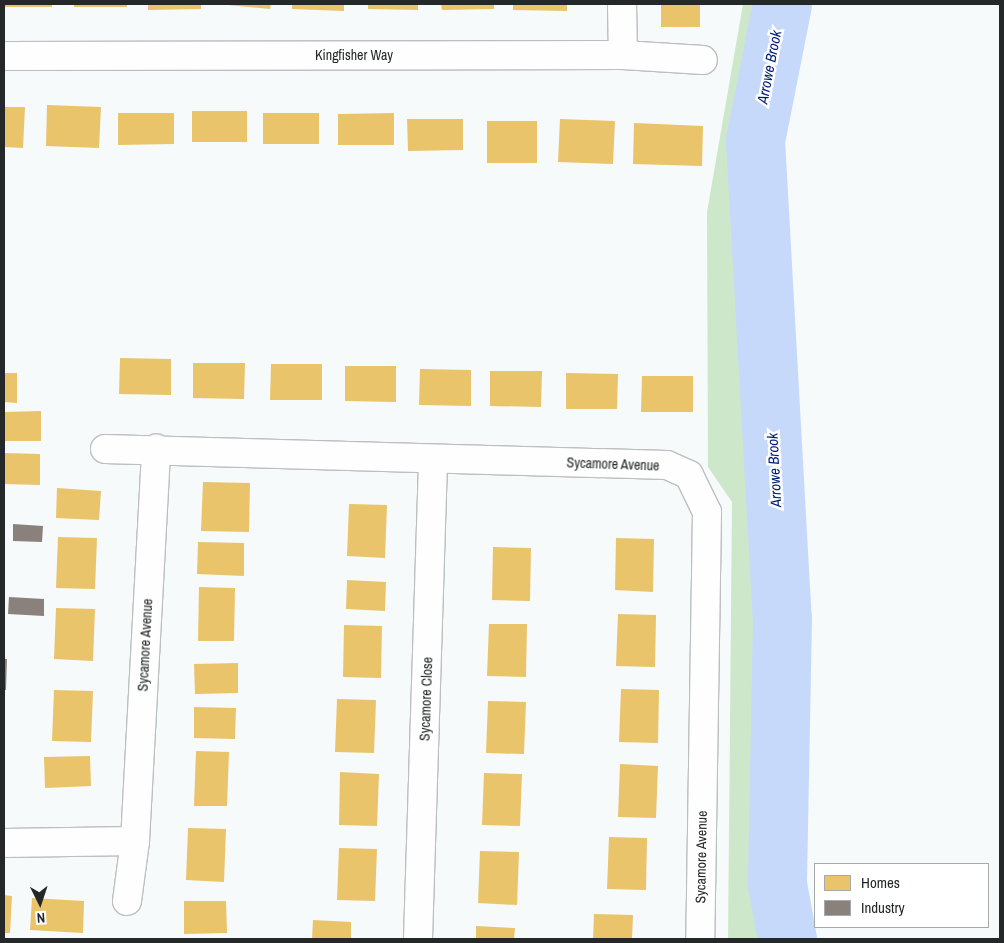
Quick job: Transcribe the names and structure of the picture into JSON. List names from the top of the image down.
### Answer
{
  "streets": {
    "street": ["Kingfisher Way", "Sycamore Avenue", "Sycamore Close"]
  },
  "crossings": [
    ["Sycamore Avenue", "Sycamore Close"]
  ],
  "water": ["Arrowe Brook"],
  "legend": ["Homes", "Industry"],
  "north": "bottom"
}
